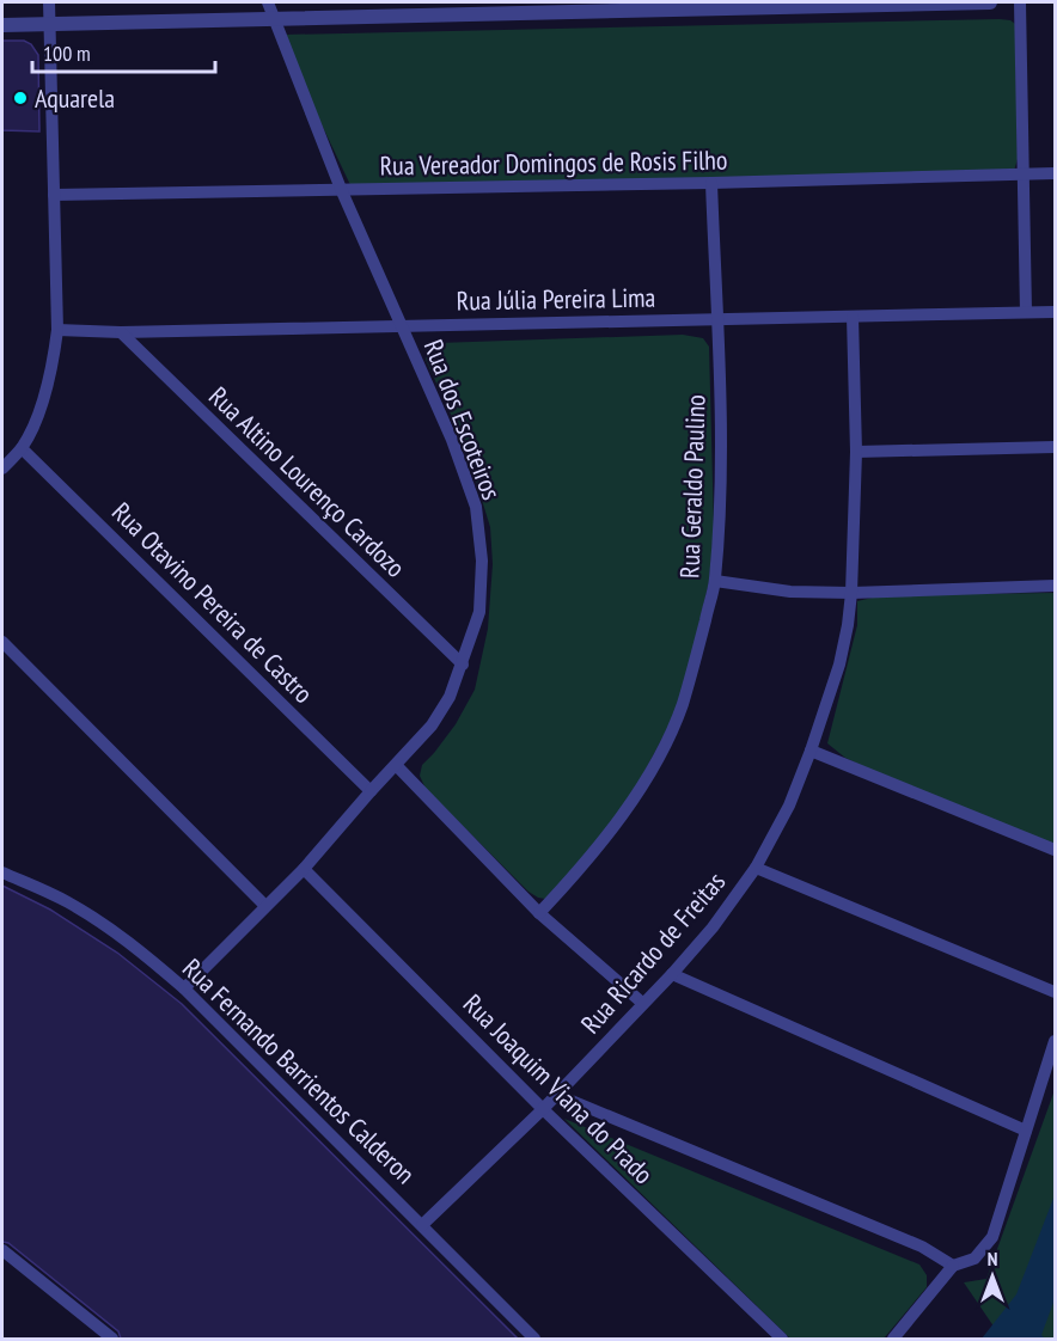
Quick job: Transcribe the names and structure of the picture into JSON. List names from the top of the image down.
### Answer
{
  "streets": {
    "street": [
      "Rua Vereador Domingos de Rosis Filho",
      "Rua Júlia Pereira Lima",
      "Rua dos Escoteiros",
      "Rua Altino Lourenço Cardozo",
      "Rua Geraldo Paulino",
      "Rua Otavino Pereira de Castro",
      "Rua Ricardo de Freitas",
      "Rua Fernando Barrientos Calderon",
      "Rua Joaquim Viana do Prado"
    ]
  },
  "crossings": [
    ["Rua Vereador Domingos de Rosis Filho", "Rua dos Escoteiros"],
    ["Rua Vereador Domingos de Rosis Filho", "Rua Geraldo Paulino"],
    ["Rua Júlia Pereira Lima", "Rua dos Escoteiros"],
    ["Rua Júlia Pereira Lima", "Rua Altino Lourenço Cardozo"],
    ["Rua Júlia Pereira Lima", "Rua Geraldo Paulino"],
    ["Rua Júlia Pereira Lima", "Rua Ricardo de Freitas"],
    ["Rua dos Escoteiros", "Rua Altino Lourenço Cardozo"],
    ["Rua dos Escoteiros", "Rua Otavino Pereira de Castro"],
    ["Rua dos Escoteiros", "Rua Fernando Barrientos Calderon"],
    ["Rua dos Escoteiros", "Rua Joaquim Viana do Prado"],
    ["Rua Ricardo de Freitas", "Rua Fernando Barrientos Calderon"],
    ["Rua Ricardo de Freitas", "Rua Joaquim Viana do Prado"]
  ],
  "places": ["Aquarela"],
  "scale_bar": "100 m",
  "north": "top"
}
